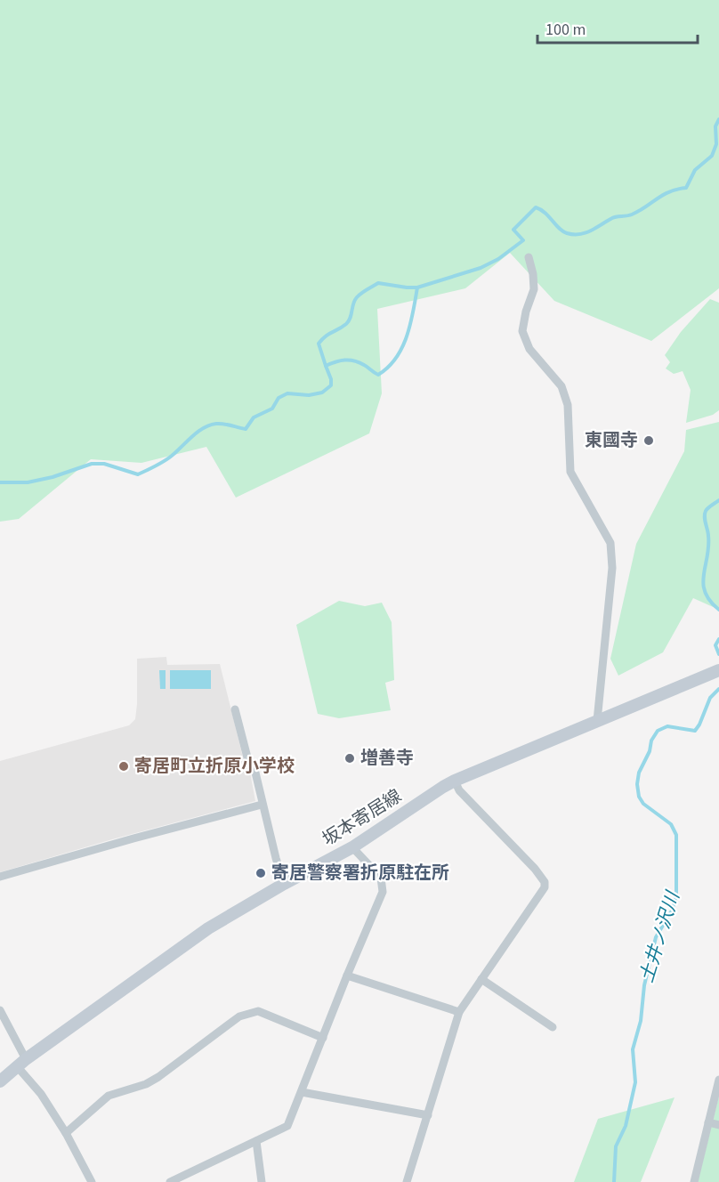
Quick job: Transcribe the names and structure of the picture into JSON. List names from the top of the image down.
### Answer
{
  "streets": {
    "main road": ["坂本寄居線"]
  },
  "water": ["土井ノ沢川"],
  "places": [
    "東國寺",
    "増善寺",
    "寄居町立折原小学校",
    "寄居警察署折原駐在所"
  ],
  "scale_bar": "100 m"
}
